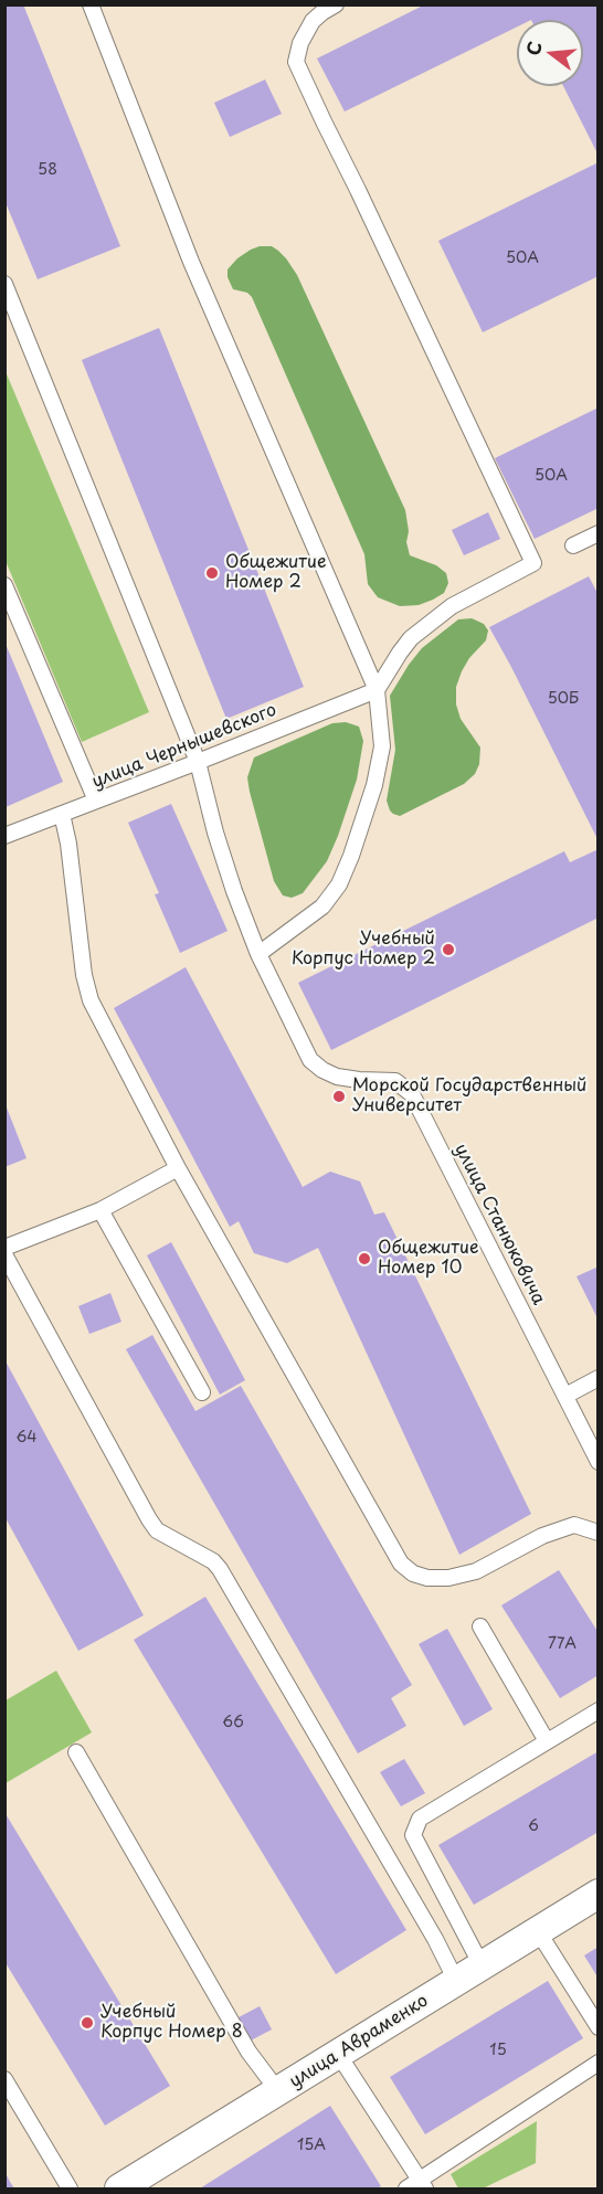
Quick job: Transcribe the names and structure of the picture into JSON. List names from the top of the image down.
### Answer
{
  "streets": {
    "street": ["улица Авраменко"],
    "lane": ["улица Чернышевского", "улица Станюковича"]
  },
  "crossings": [
    ["улица Чернышевского", "улица Станюковича"]
  ],
  "places": [
    "Общежитие Номер 2",
    "Учебный Корпус Номер 2",
    "Морской Государственный Университет",
    "Общежитие Номер 10",
    "Учебный Корпус Номер 8"
  ],
  "house_numbers": [
    "58",
    "50А",
    "50А",
    "50Б",
    "64",
    "77А",
    "66",
    "6",
    "15",
    "15А"
  ],
  "north": "left"
}
